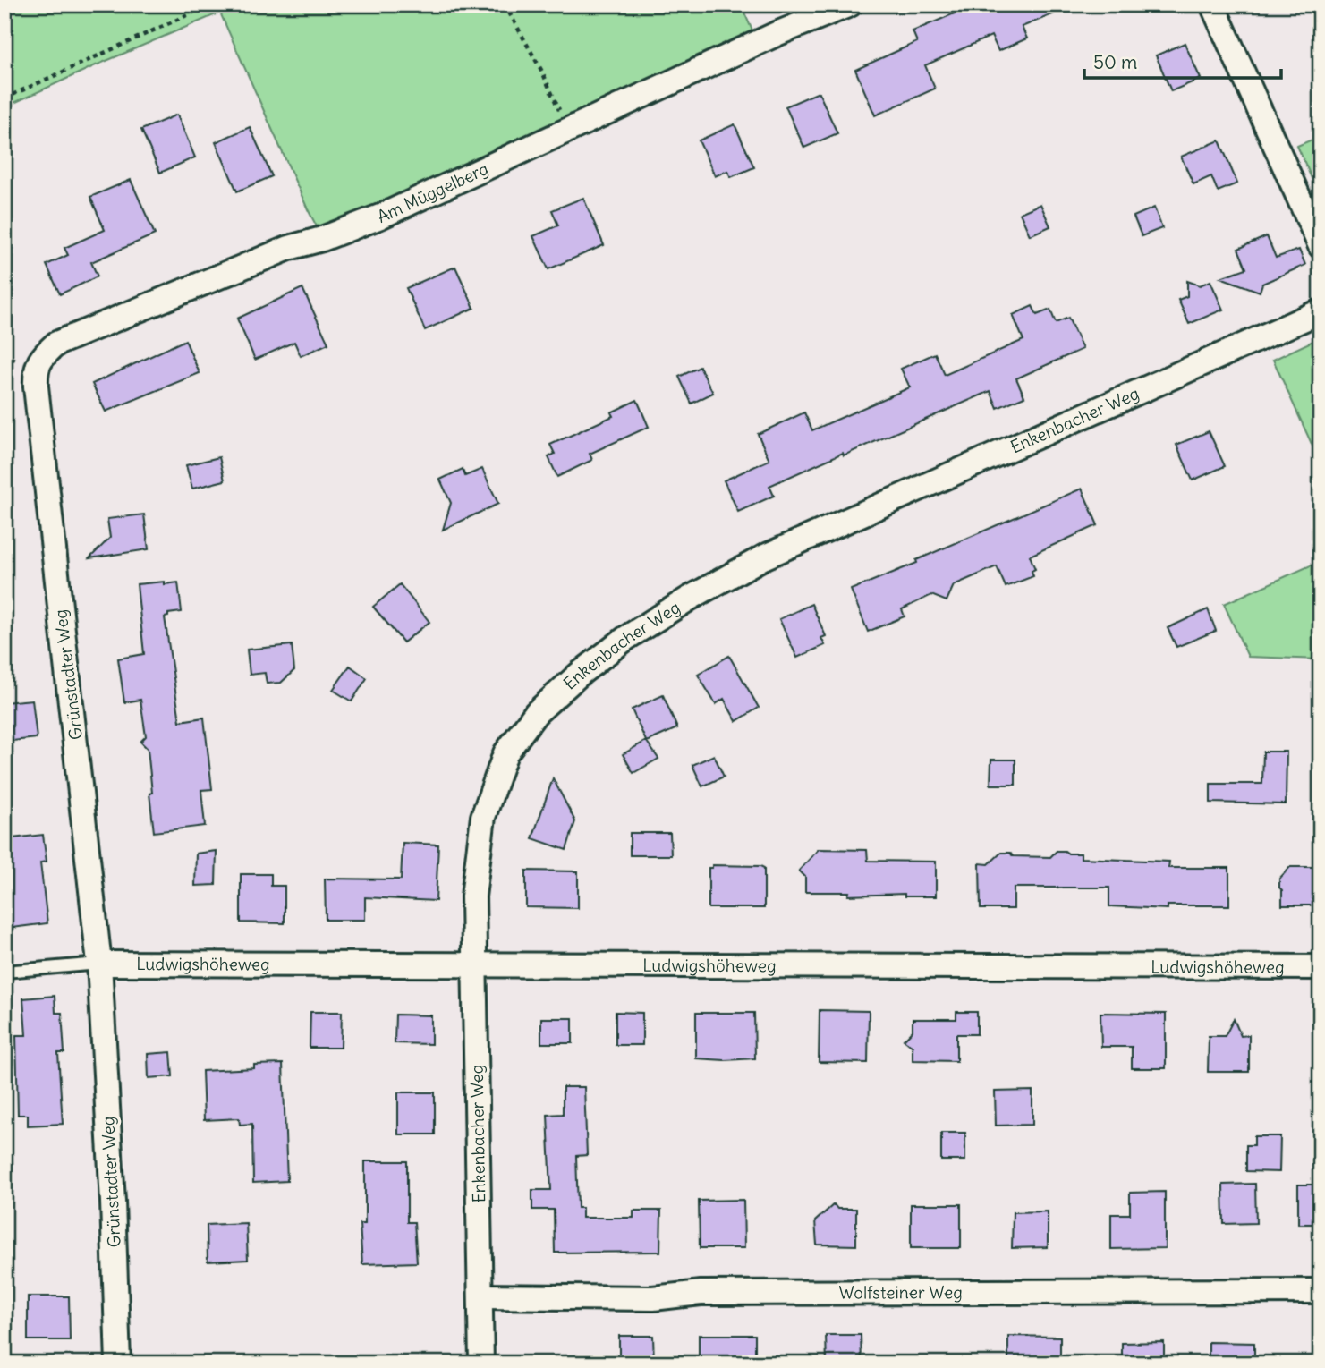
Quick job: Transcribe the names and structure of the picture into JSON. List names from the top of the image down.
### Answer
{
  "streets": {
    "street": [
      "Am Müggelberg",
      "Enkenbacher Weg",
      "Grünstadter Weg",
      "Ludwigshöheweg",
      "Wolfsteiner Weg"
    ]
  },
  "crossings": [
    ["Am Müggelberg", "Grünstadter Weg"],
    ["Enkenbacher Weg", "Ludwigshöheweg"],
    ["Enkenbacher Weg", "Wolfsteiner Weg"],
    ["Grünstadter Weg", "Ludwigshöheweg"]
  ],
  "scale_bar": "50 m"
}
